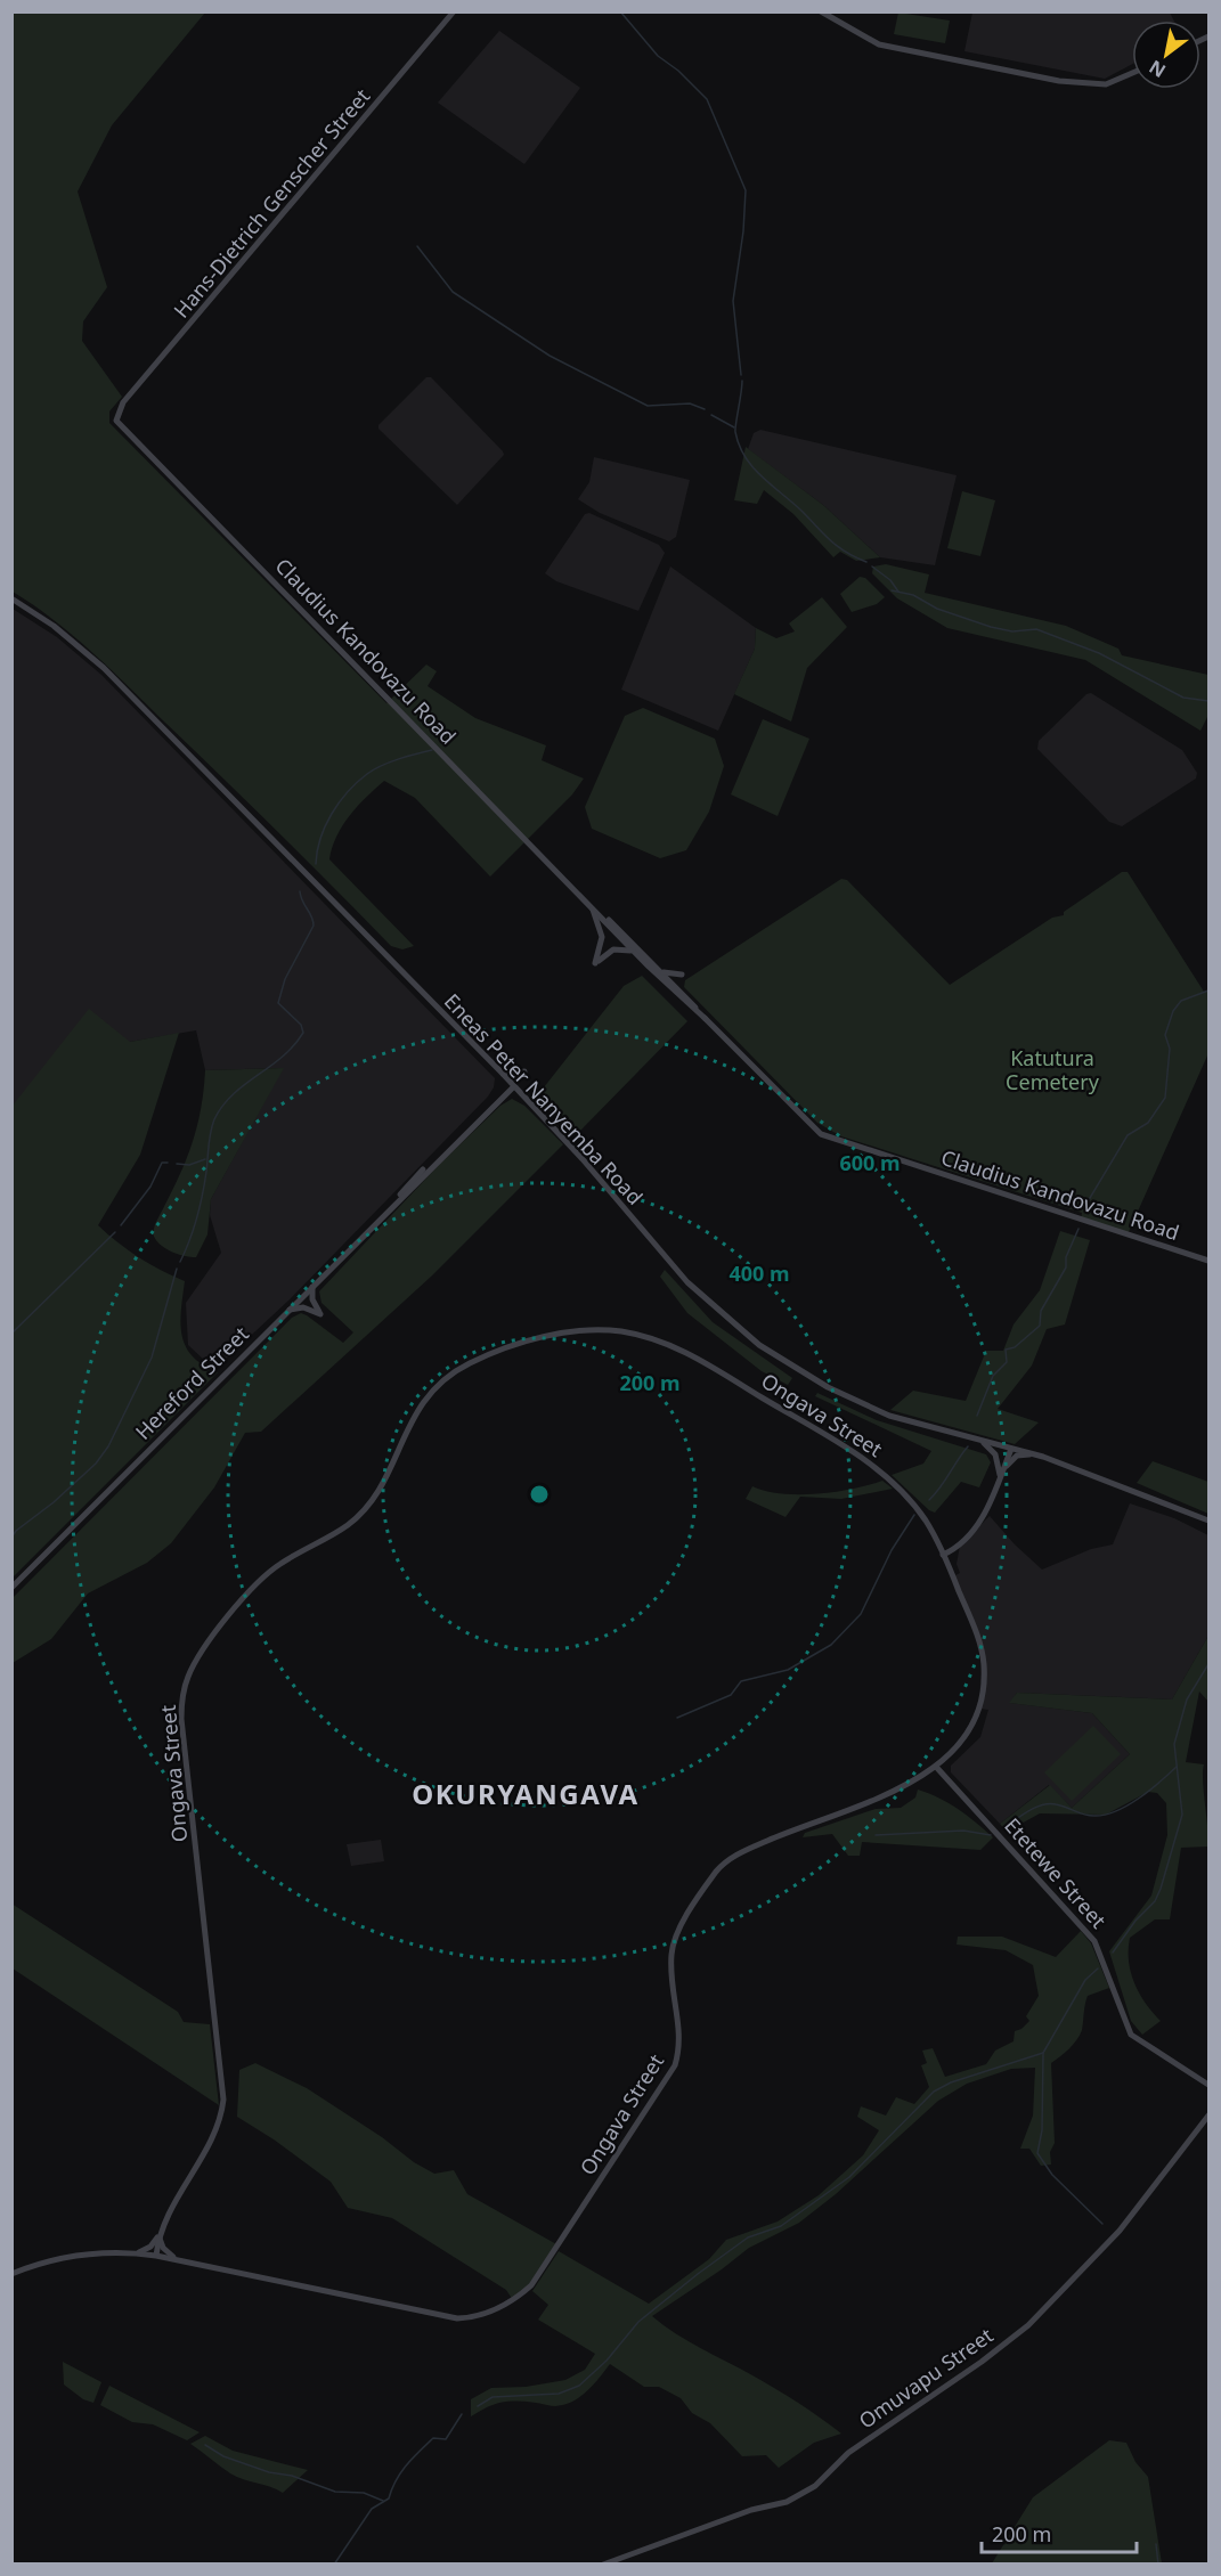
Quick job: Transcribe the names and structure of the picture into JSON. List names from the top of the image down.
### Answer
{
  "streets": {
    "street": [
      "Hans-Dietrich Genscher Street",
      "Claudius Kandovazu Road",
      "Eneas Peter Nanyemba Road",
      "Hereford Street",
      "Ongava Street",
      "Etetewe Street",
      "Omuvapu Street"
    ]
  },
  "crossings": [
    ["Hans-Dietrich Genscher Street", "Claudius Kandovazu Road"],
    ["Eneas Peter Nanyemba Road", "Hereford Street"],
    ["Ongava Street", "Etetewe Street"]
  ],
  "districts": ["OKURYANGAVA"],
  "parks": ["Katutura Cemetery"],
  "scale_bar": "200 m",
  "north": "bottom left",
  "rings": ["600 m", "400 m", "200 m"]
}
